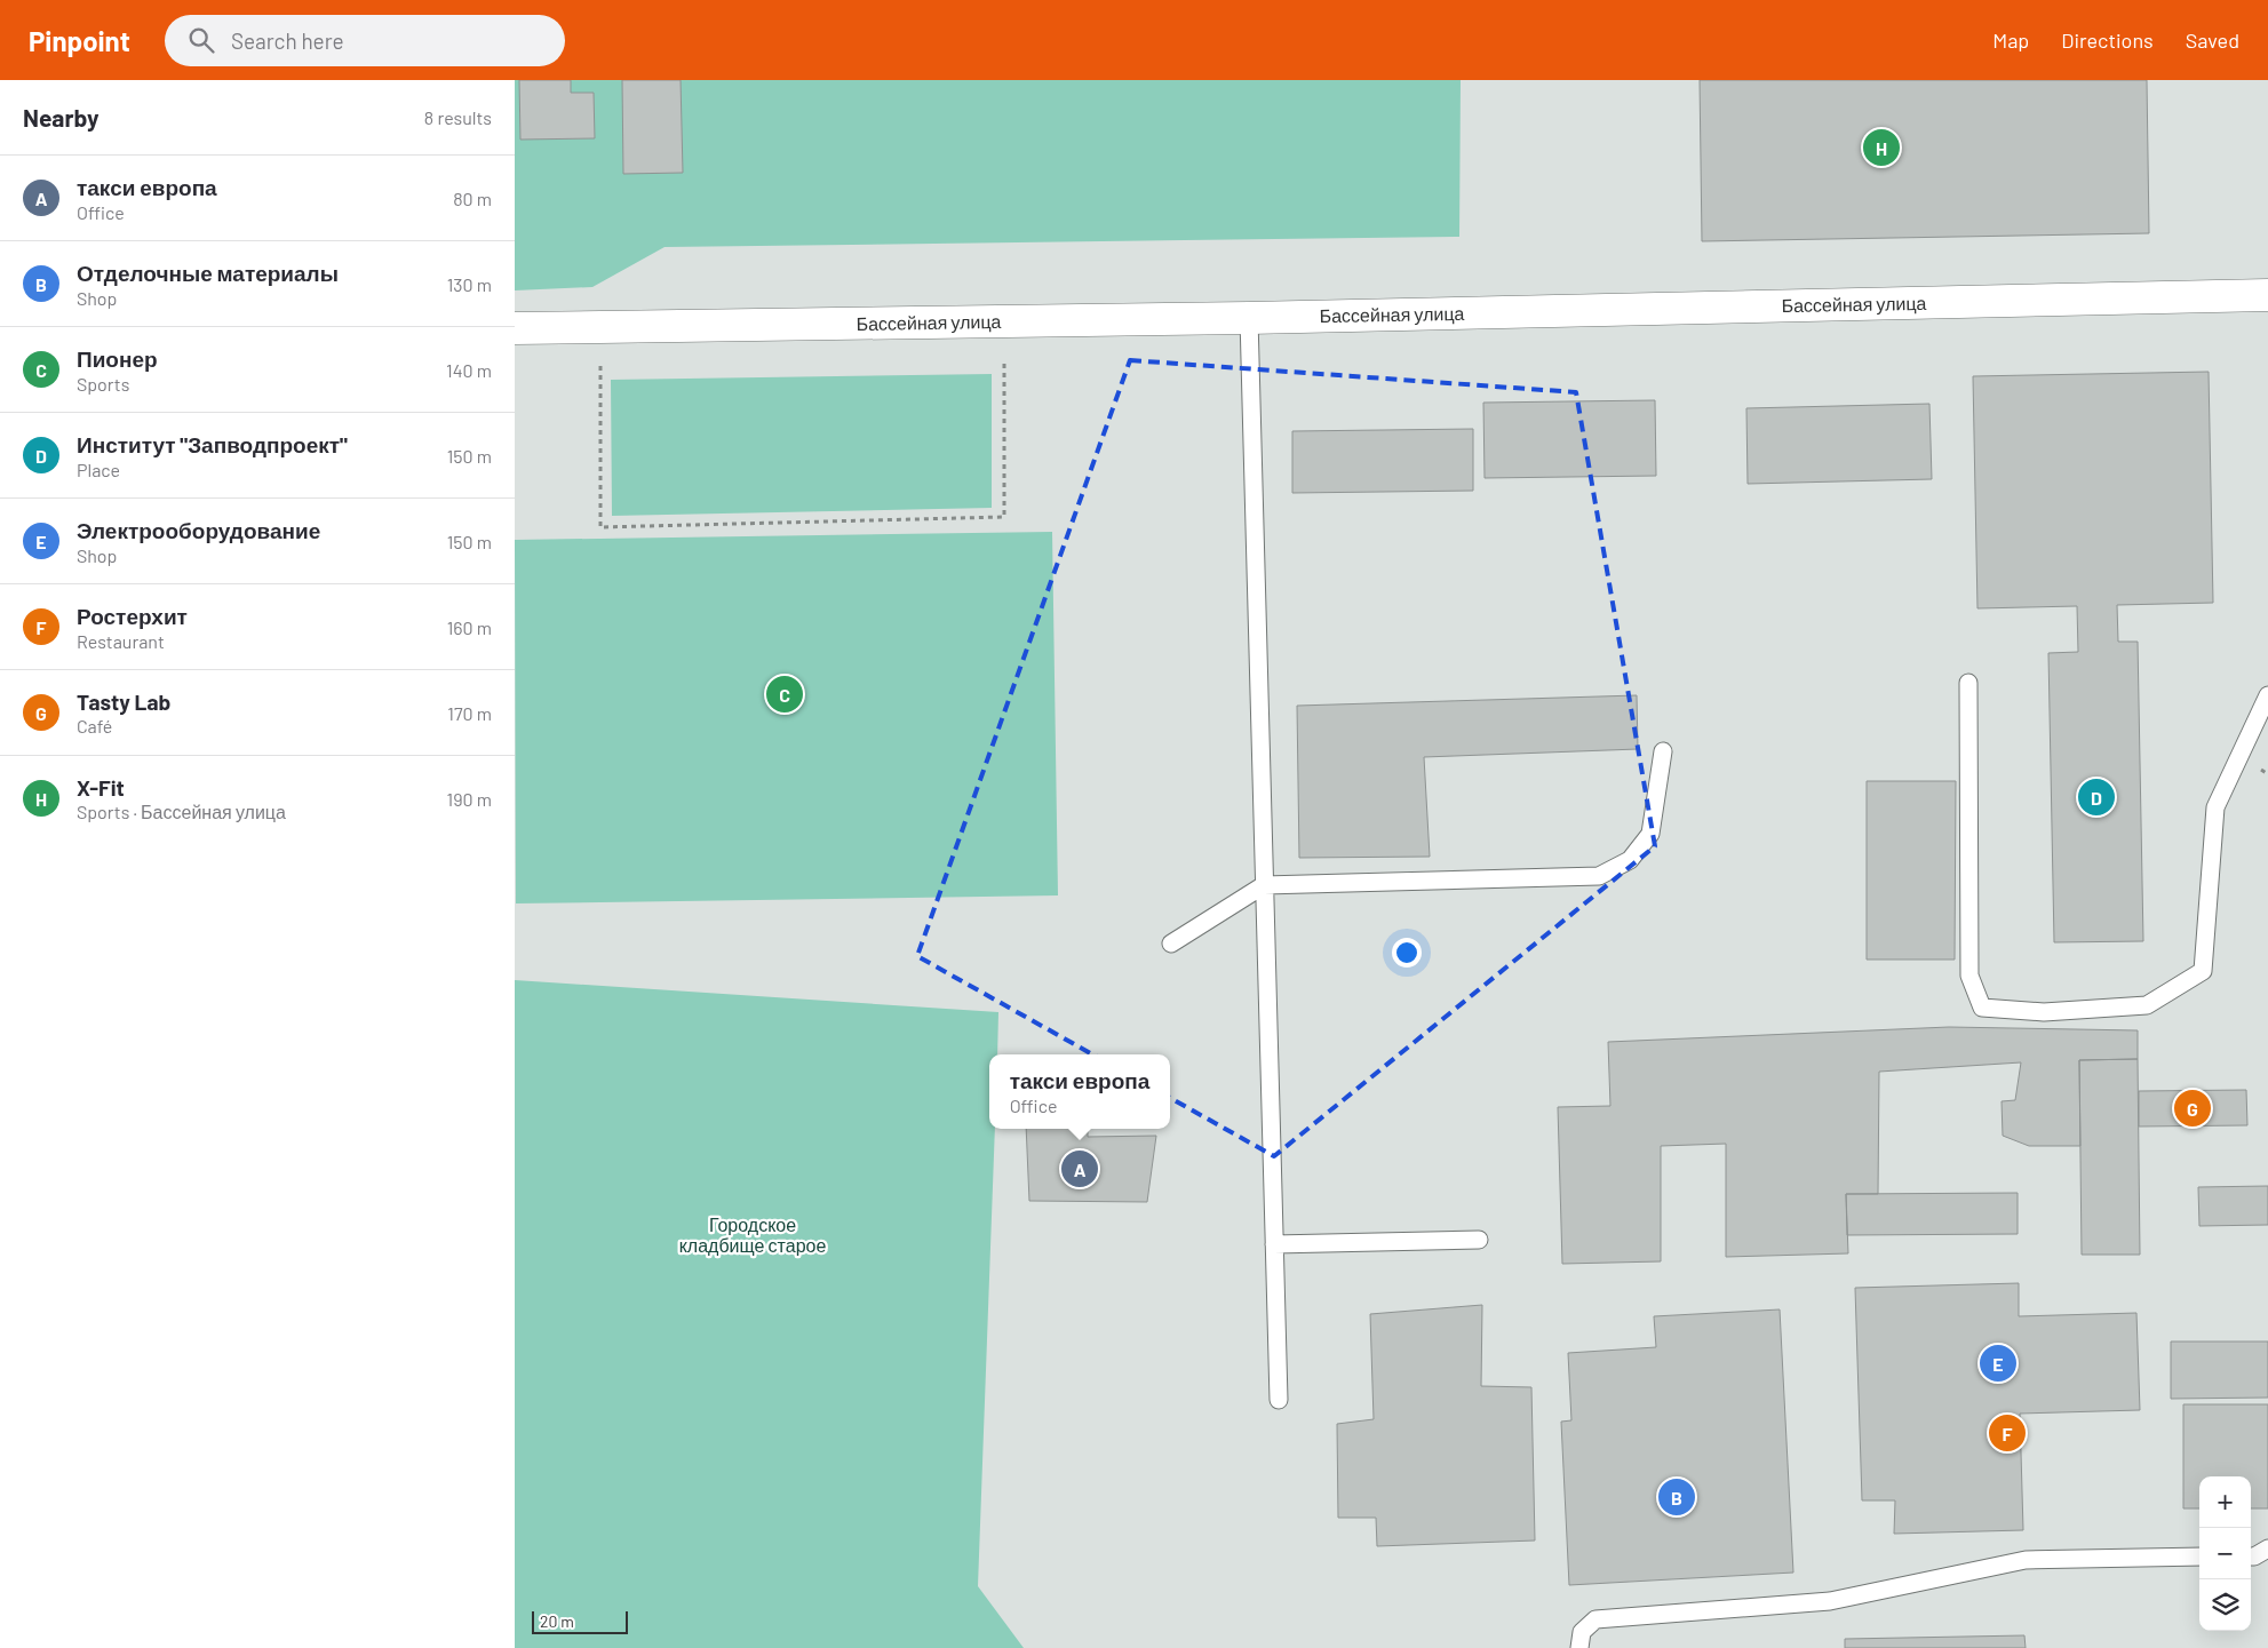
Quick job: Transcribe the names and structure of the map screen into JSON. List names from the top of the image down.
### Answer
{
  "streets": {
    "street": ["Бассейная улица"]
  },
  "parks": ["Городское кладбище старое"],
  "scale_bar": "20 m",
  "page": {
    "header": "Pinpoint",
    "search": "Search here",
    "nav": ["Map", "Directions", "Saved"],
    "heading": ["Nearby", "8 results"],
    "pins": [
      "H",
      "C",
      "D",
      "G",
      "A",
      "E",
      "F",
      "B"
    ],
    "list": [
      {
        "mark": "A",
        "name": "такси европа",
        "note": "Office",
        "value": "80 m"
      },
      {
        "mark": "B",
        "name": "Отделочные материалы",
        "note": "Shop",
        "value": "130 m"
      },
      {
        "mark": "C",
        "name": "Пионер",
        "note": "Sports",
        "value": "140 m"
      },
      {
        "mark": "D",
        "name": "Институт \"Запводпроект\"",
        "note": "Place",
        "value": "150 m"
      },
      {
        "mark": "E",
        "name": "Электрооборудование",
        "note": "Shop",
        "value": "150 m"
      },
      {
        "mark": "F",
        "name": "Ростерхит",
        "note": "Restaurant",
        "value": "160 m"
      },
      {
        "mark": "G",
        "name": "Tasty Lab",
        "note": "Café",
        "value": "170 m"
      },
      {
        "mark": "H",
        "name": "X-Fit",
        "note": "Sports · Бассейная улица",
        "value": "190 m"
      }
    ],
    "popup": ["такси европа", "Office"],
    "map_buttons": ["+", "−"],
    "scale": "20 m"
  }
}
